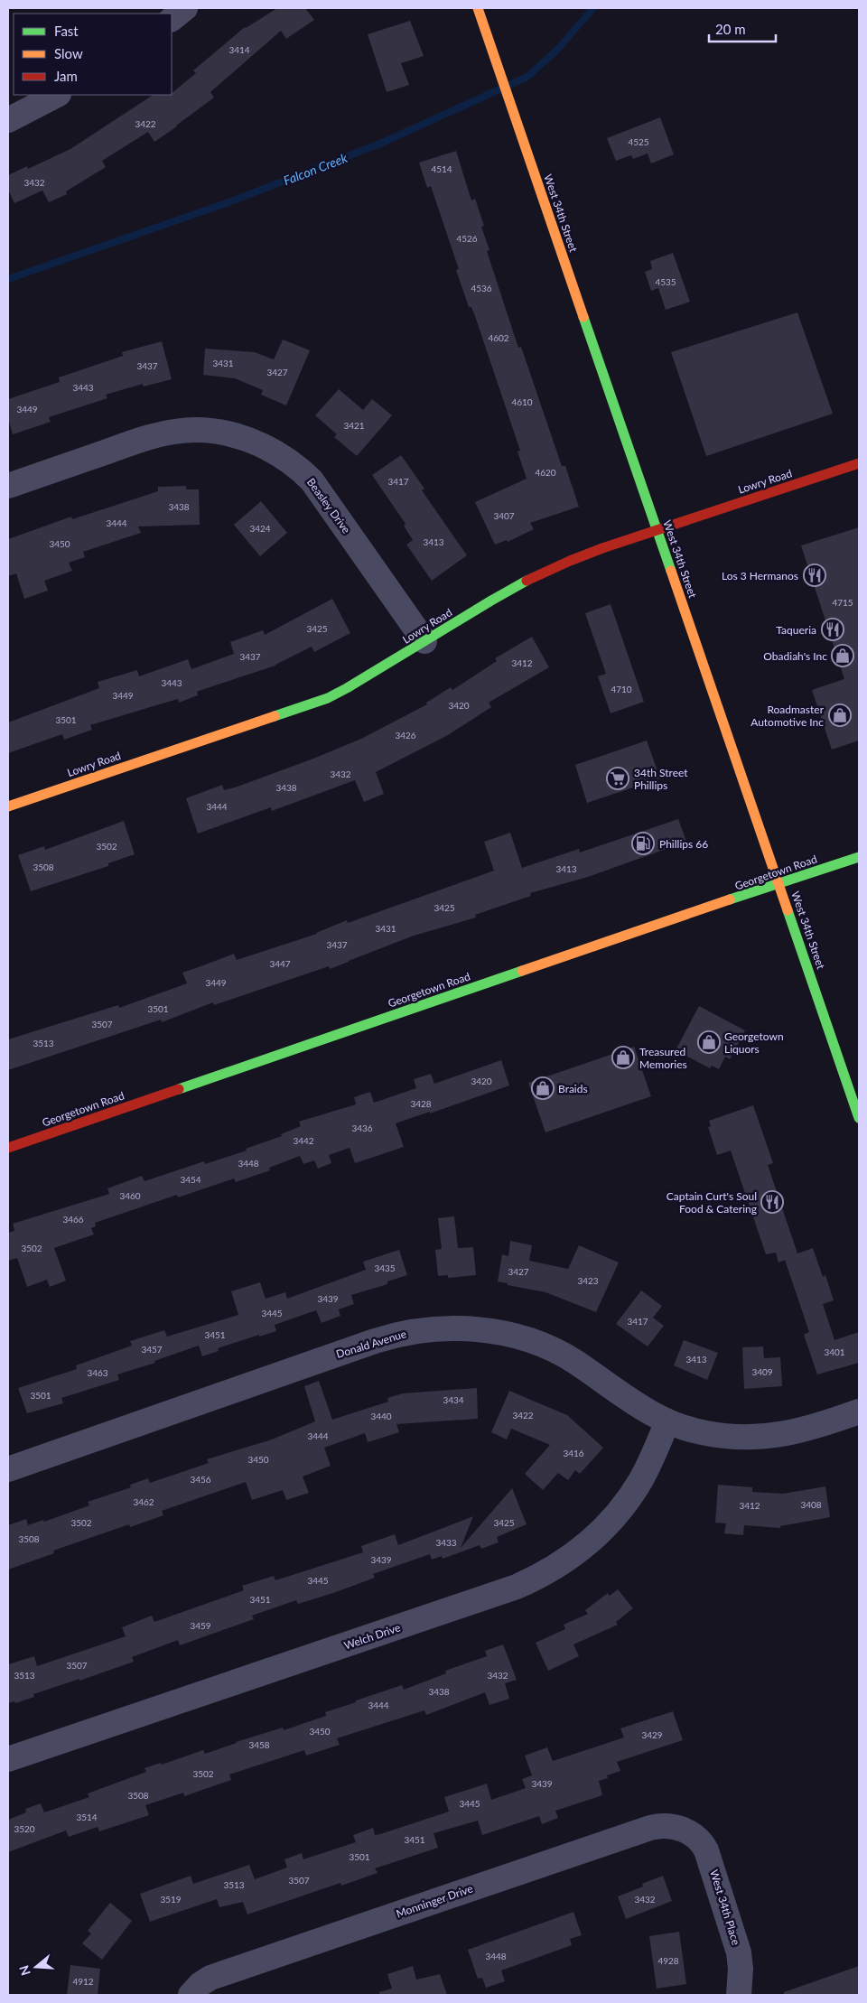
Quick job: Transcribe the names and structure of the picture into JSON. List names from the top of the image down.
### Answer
{
  "streets": {
    "street": [
      "West 34th Street",
      "Lowry Road",
      "Beasley Drive",
      "Georgetown Road",
      "Donald Avenue",
      "Welch Drive",
      "Monninger Drive",
      "West 34th Place"
    ]
  },
  "crossings": [
    ["West 34th Street", "Lowry Road"],
    ["West 34th Street", "Georgetown Road"],
    ["Lowry Road", "Beasley Drive"],
    ["Donald Avenue", "Welch Drive"],
    ["Monninger Drive", "West 34th Place"]
  ],
  "water": ["Falcon Creek"],
  "places": {
    "restaurant": ["Los 3 Hermanos", "Taqueria", "Captain Curt's Soul Food & Catering"],
    "shop": [
      "Obadiah's Inc",
      "Roadmaster Automotive Inc",
      "Georgetown Liquors",
      "Treasured Memories",
      "Braids"
    ],
    "supermarket": ["34th Street Phillips"],
    "fuel station": ["Phillips 66"]
  },
  "house_numbers": [
    "3414",
    "3422",
    "4525",
    "4514",
    "3432",
    "4526",
    "4535",
    "4536",
    "4602",
    "3431",
    "3437",
    "3427",
    "3443",
    "4610",
    "3449",
    "3421",
    "4620",
    "3417",
    "3438",
    "3407",
    "3444",
    "3424",
    "3413",
    "3450",
    "4715",
    "3425",
    "3437",
    "3412",
    "3443",
    "4710",
    "3449",
    "3420",
    "3501",
    "3426",
    "3432",
    "3438",
    "3444",
    "3502",
    "3508",
    "3413",
    "3425",
    "3431",
    "3437",
    "3447",
    "3449",
    "3501",
    "3507",
    "3513",
    "3420",
    "3428",
    "3436",
    "3442",
    "3448",
    "3454",
    "3460",
    "3466",
    "3502",
    "3435",
    "3427",
    "3423",
    "3439",
    "3445",
    "3417",
    "3451",
    "3457",
    "3401",
    "3413",
    "3409",
    "3463",
    "3501",
    "3434",
    "3422",
    "3440",
    "3444",
    "3416",
    "3450",
    "3456",
    "3462",
    "3408",
    "3412",
    "3502",
    "3425",
    "3508",
    "3433",
    "3439",
    "3445",
    "3451",
    "3459",
    "3507",
    "3513",
    "3432",
    "3438",
    "3444",
    "3450",
    "3429",
    "3458",
    "3502",
    "3439",
    "3508",
    "3445",
    "3514",
    "3520",
    "3451",
    "3501",
    "3507",
    "3513",
    "3519",
    "3432",
    "3448",
    "4928",
    "4912"
  ],
  "legend": ["Fast", "Slow", "Jam"],
  "scale_bar": "20 m",
  "north": "left"
}
